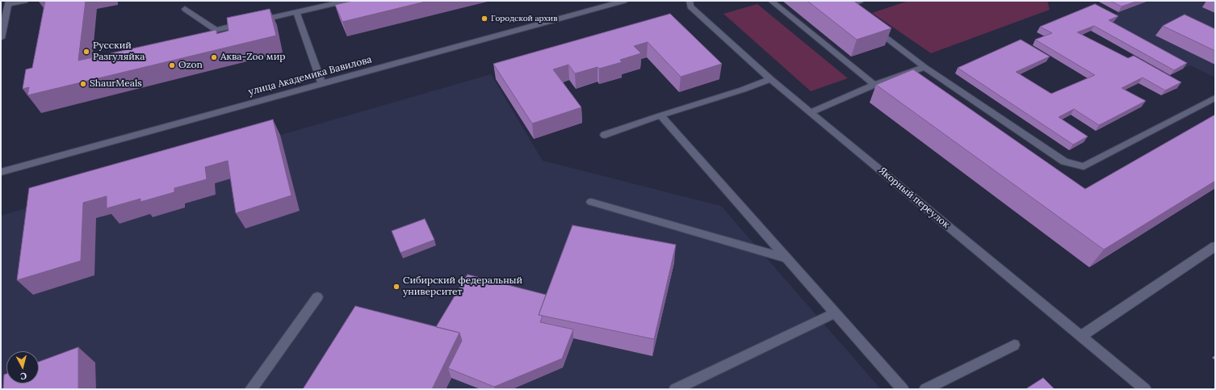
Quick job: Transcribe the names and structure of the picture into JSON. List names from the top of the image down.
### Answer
{
  "streets": {
    "street": ["улица Академика Вавилова", "Якорный переулок"]
  },
  "places": [
    "Городской архив",
    "Русский Разгуляйка",
    "Аква-Zoo мир",
    "Ozon",
    "ShаurMeals",
    "Сибирский федеральный университет"
  ],
  "north": "bottom"
}
